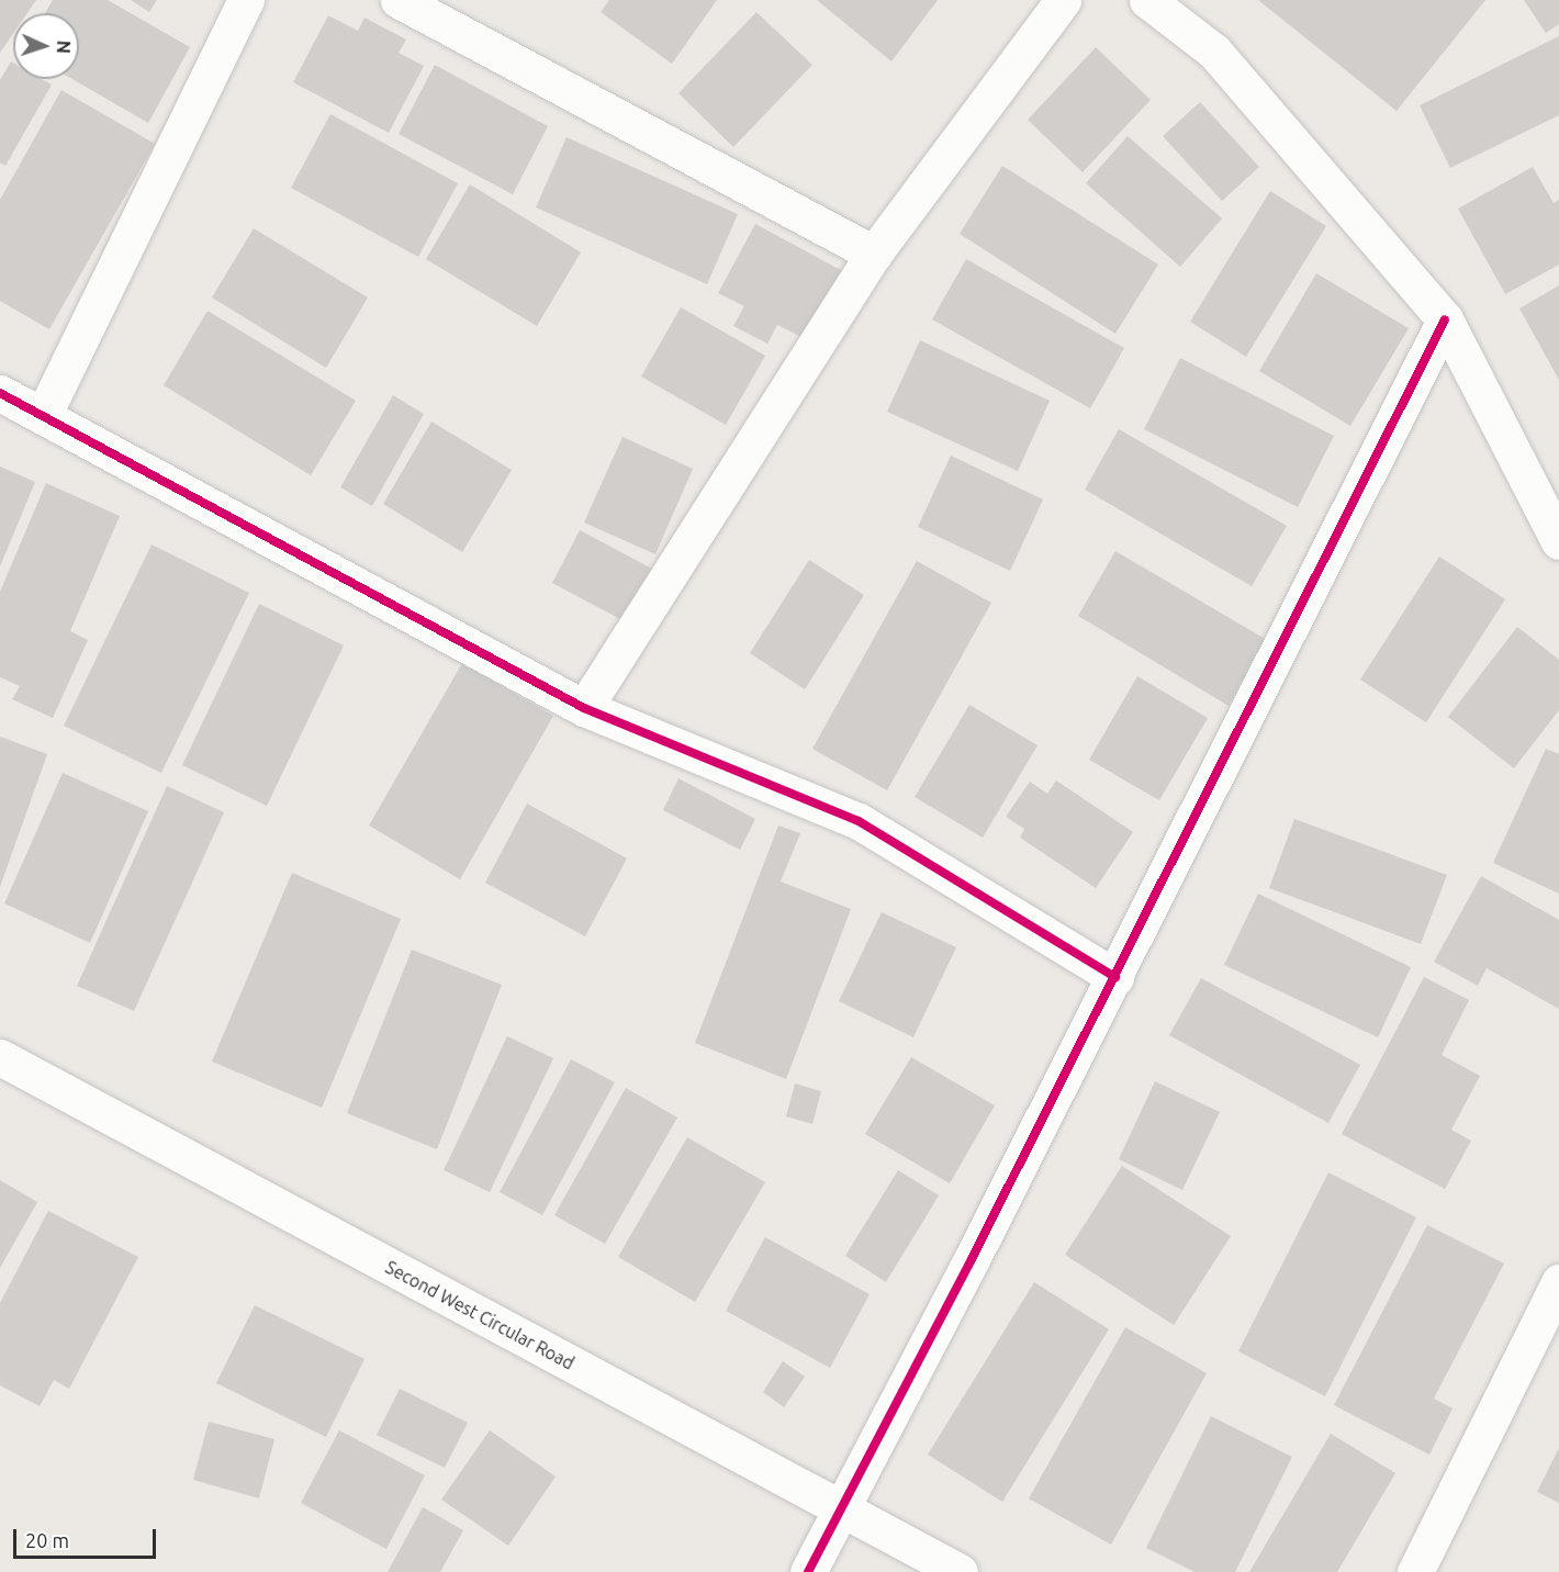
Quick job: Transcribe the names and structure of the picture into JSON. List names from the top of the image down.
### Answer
{
  "streets": {
    "street": ["Second West Circular Road"]
  },
  "scale_bar": "20 m",
  "north": "right"
}
